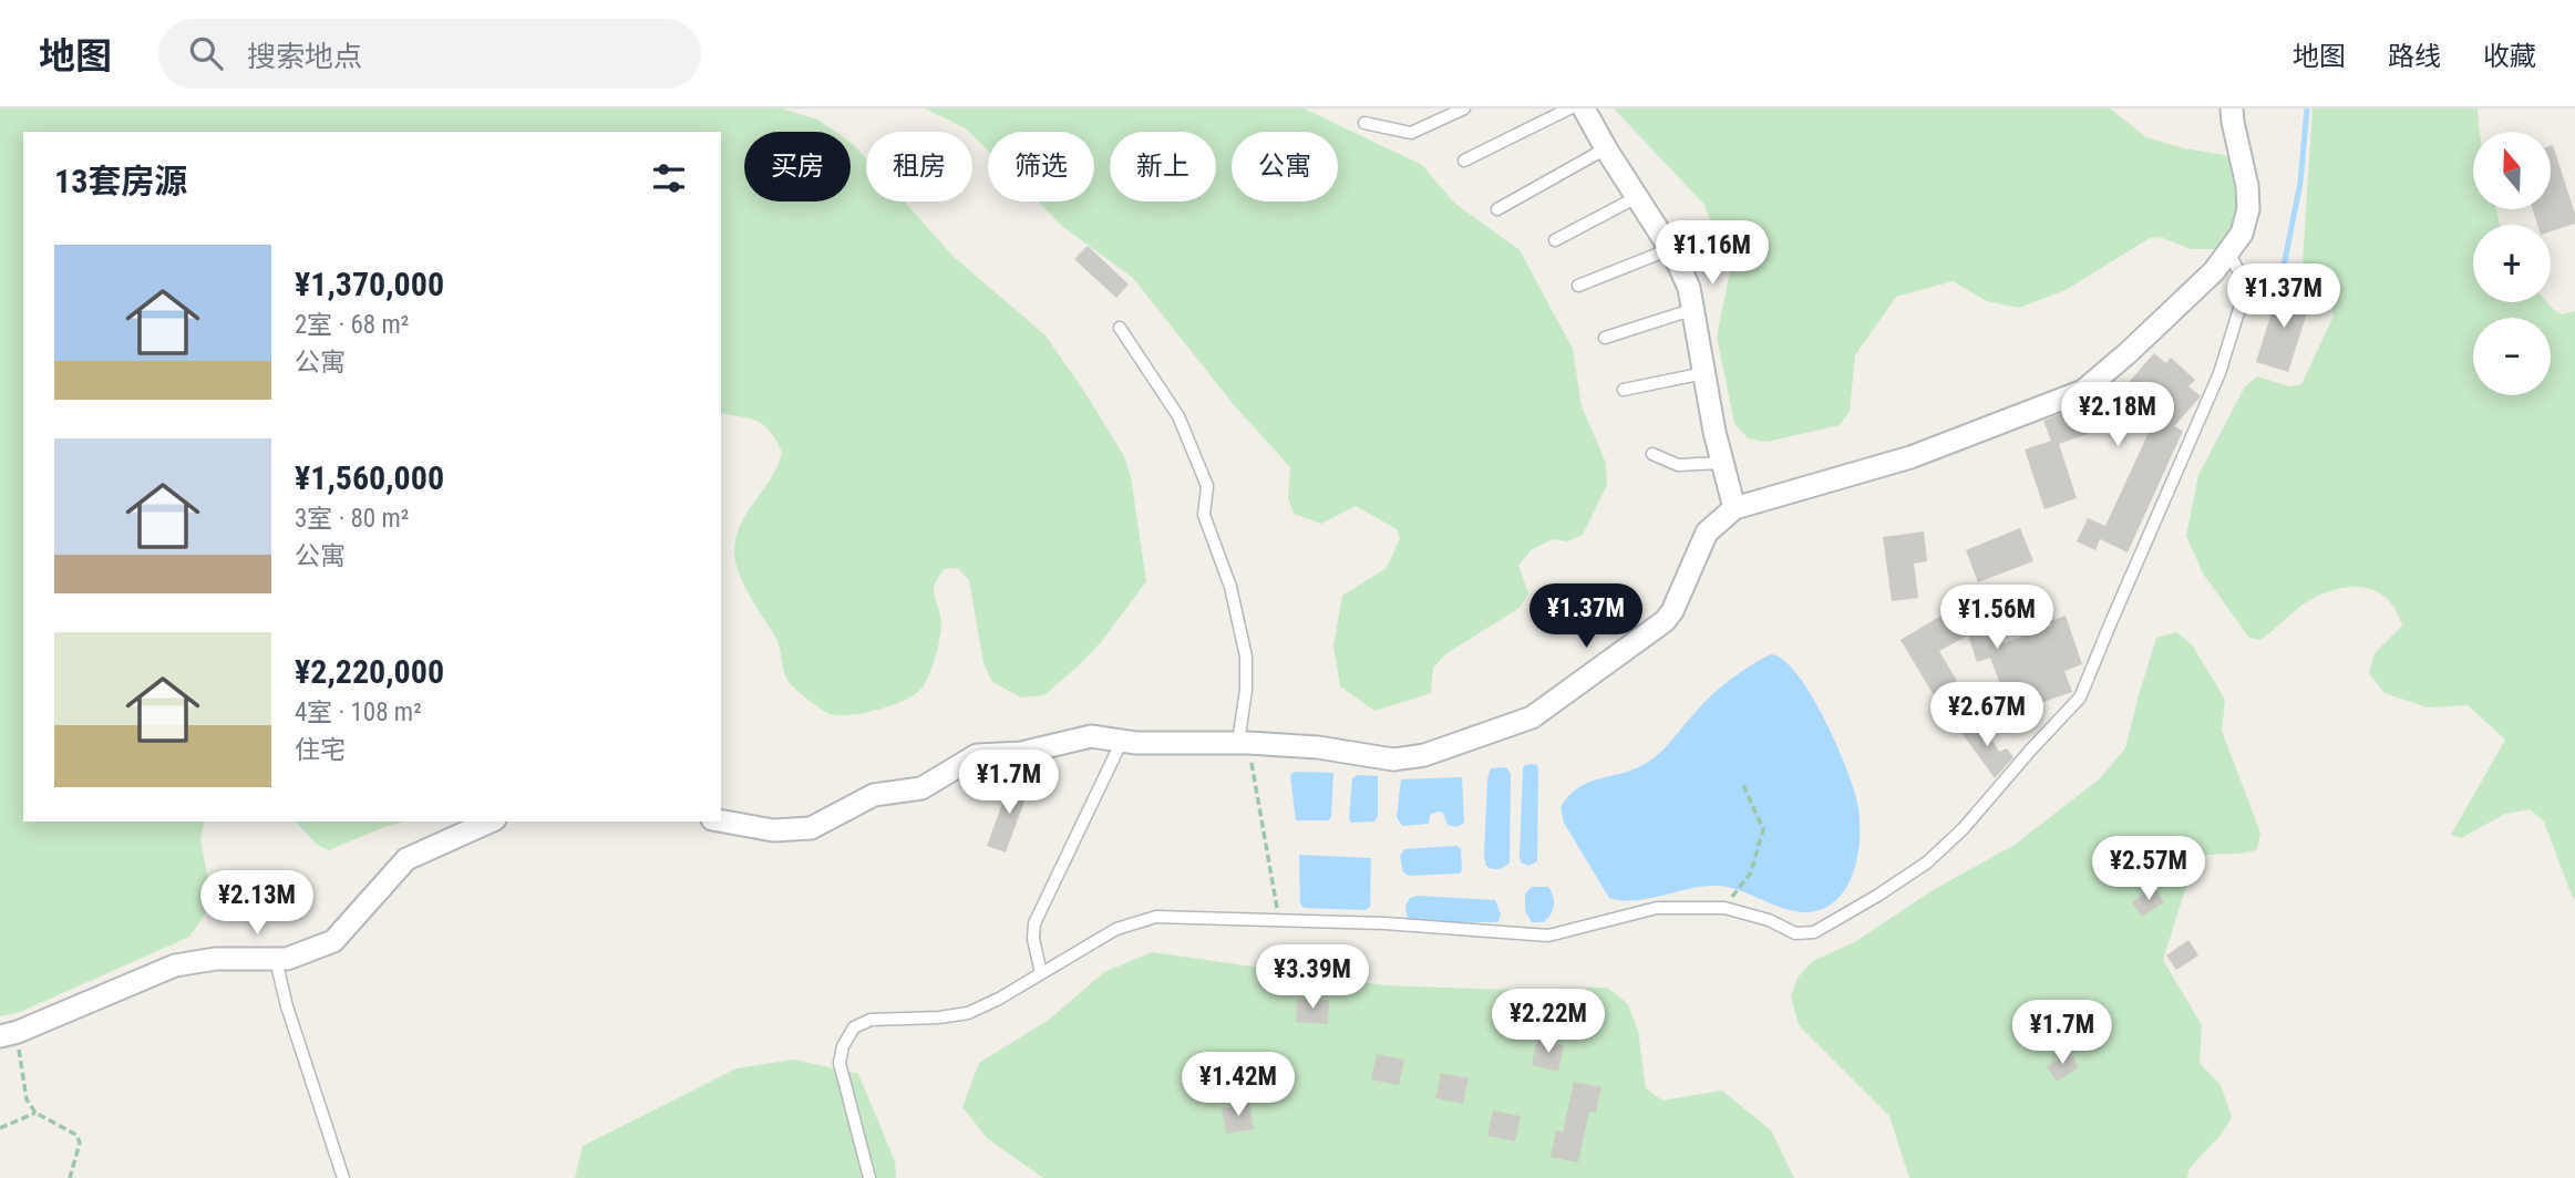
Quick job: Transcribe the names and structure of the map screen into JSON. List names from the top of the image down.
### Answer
{
  "north": "top",
  "page": {
    "header": "地图",
    "search": "搜索地点",
    "nav": ["地图", "路线", "收藏"],
    "map_buttons": ["+", "−"],
    "chip": [
      "买房",
      "租房",
      "筛选",
      "新上",
      "公寓"
    ],
    "heading": "13套房源",
    "price": [
      "¥1.16M",
      "¥1.37M",
      "¥2.18M",
      "¥1.37M",
      "¥1.56M",
      "¥2.67M",
      "¥1.7M",
      "¥2.57M",
      "¥2.13M",
      "¥3.39M",
      "¥2.22M",
      "¥1.7M",
      "¥1.42M"
    ],
    "list": [
      {
        "name": "¥1,370,000",
        "note": "2室 · 68 m² · 公寓"
      },
      {
        "name": "¥1,560,000",
        "note": "3室 · 80 m² · 公寓"
      },
      {
        "name": "¥2,220,000",
        "note": "4室 · 108 m² · 住宅"
      }
    ]
  }
}
